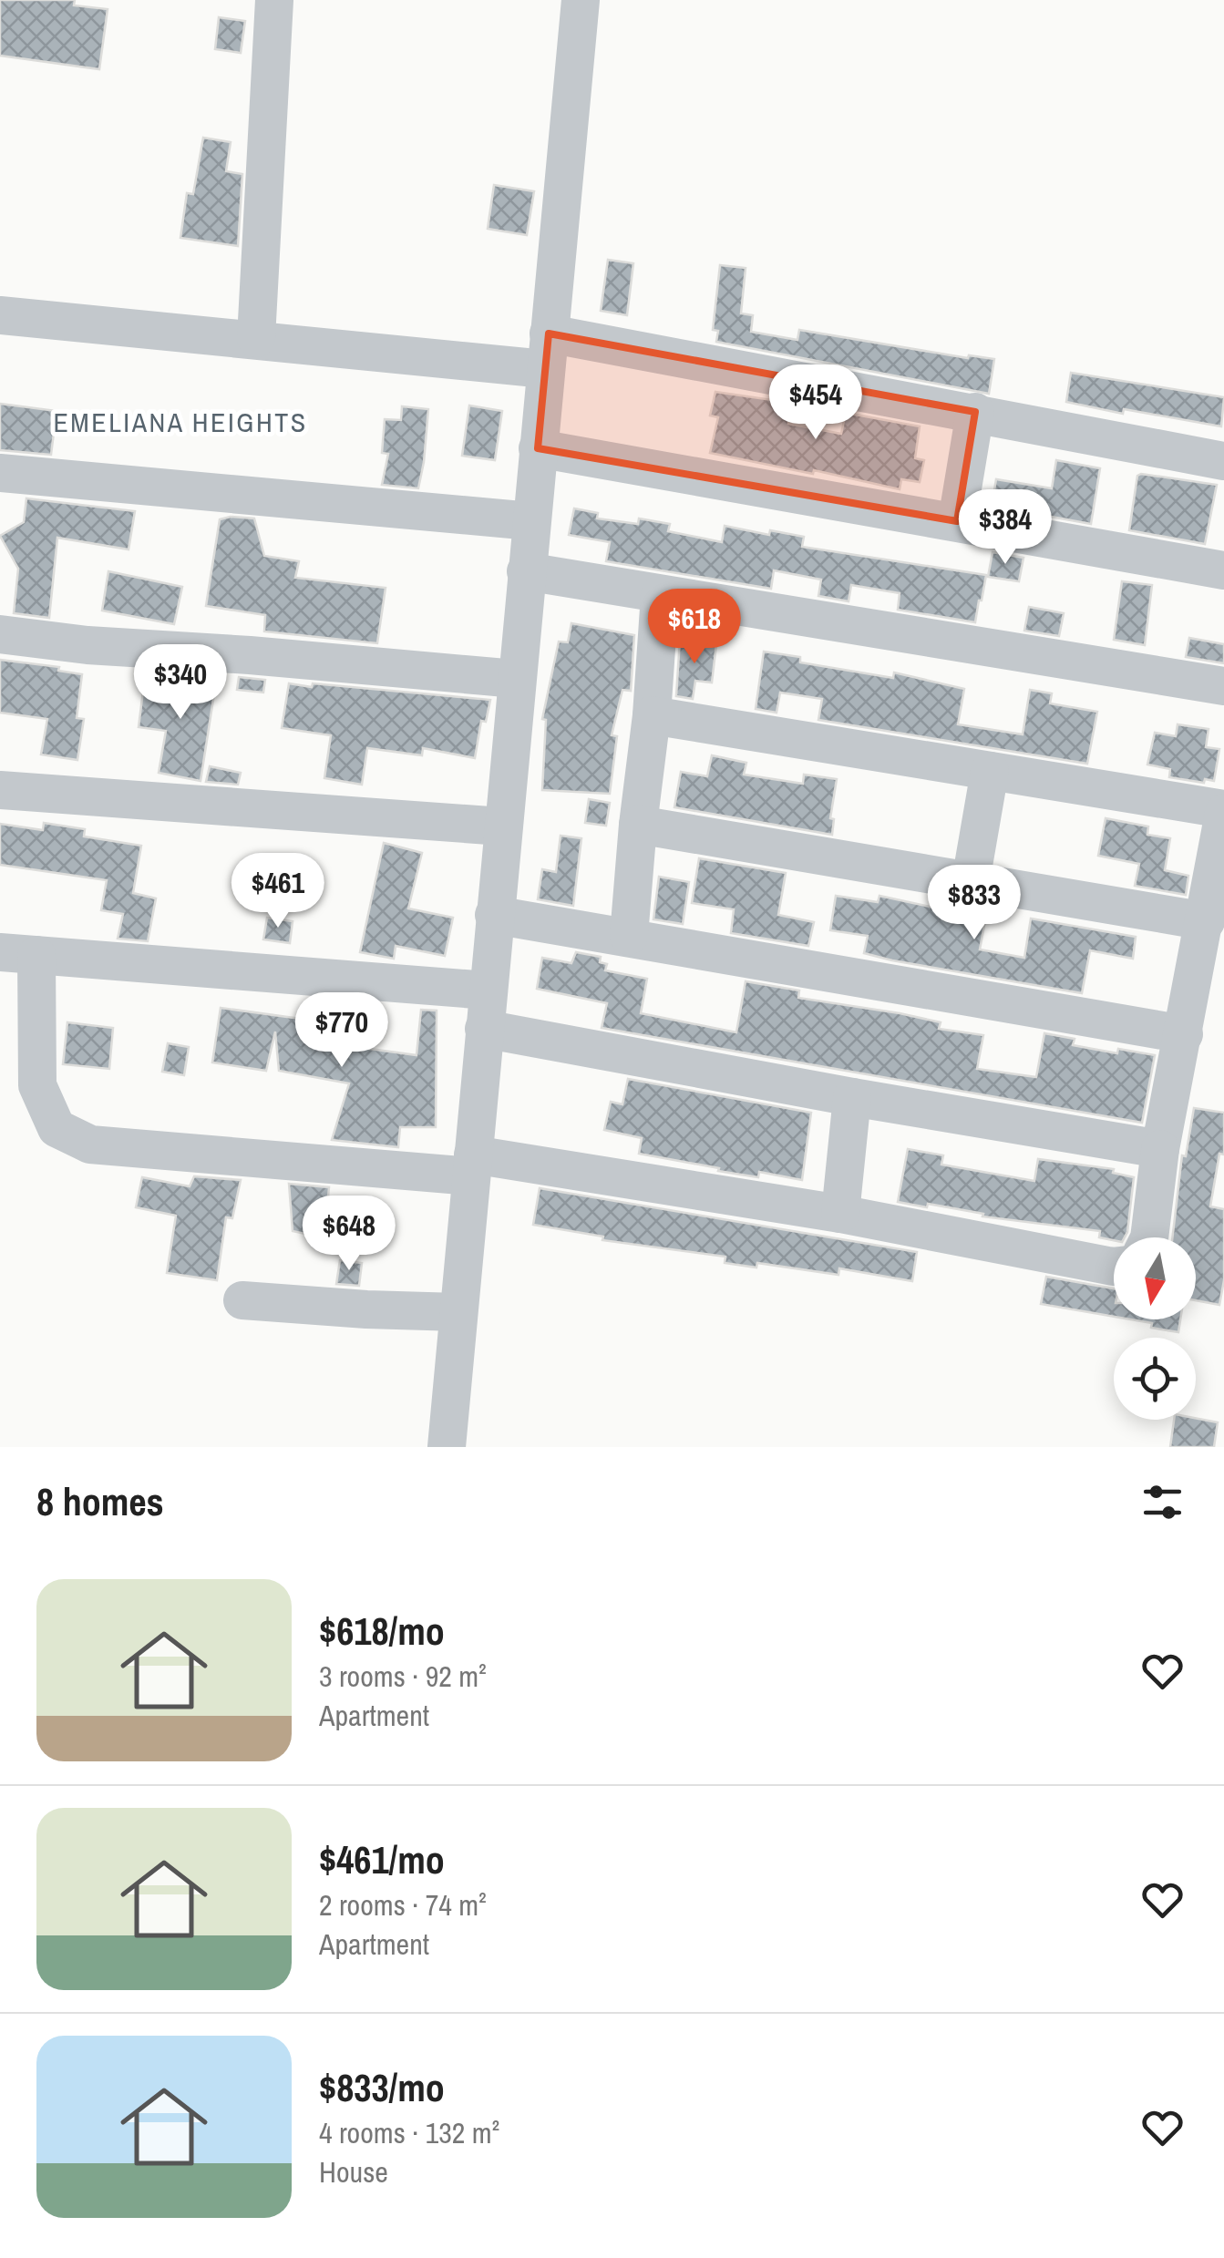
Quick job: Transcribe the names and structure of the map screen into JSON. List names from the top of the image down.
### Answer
{
  "districts": ["EMELIANA HEIGHTS"],
  "north": "bottom",
  "page": {
    "price": [
      "$454",
      "$384",
      "$618",
      "$340",
      "$461",
      "$833",
      "$770",
      "$648"
    ],
    "heading": "8 homes",
    "list": [
      {
        "name": "$618/mo",
        "note": "3 rooms · 92 m² · Apartment"
      },
      {
        "name": "$461/mo",
        "note": "2 rooms · 74 m² · Apartment"
      },
      {
        "name": "$833/mo",
        "note": "4 rooms · 132 m² · House"
      }
    ]
  }
}
